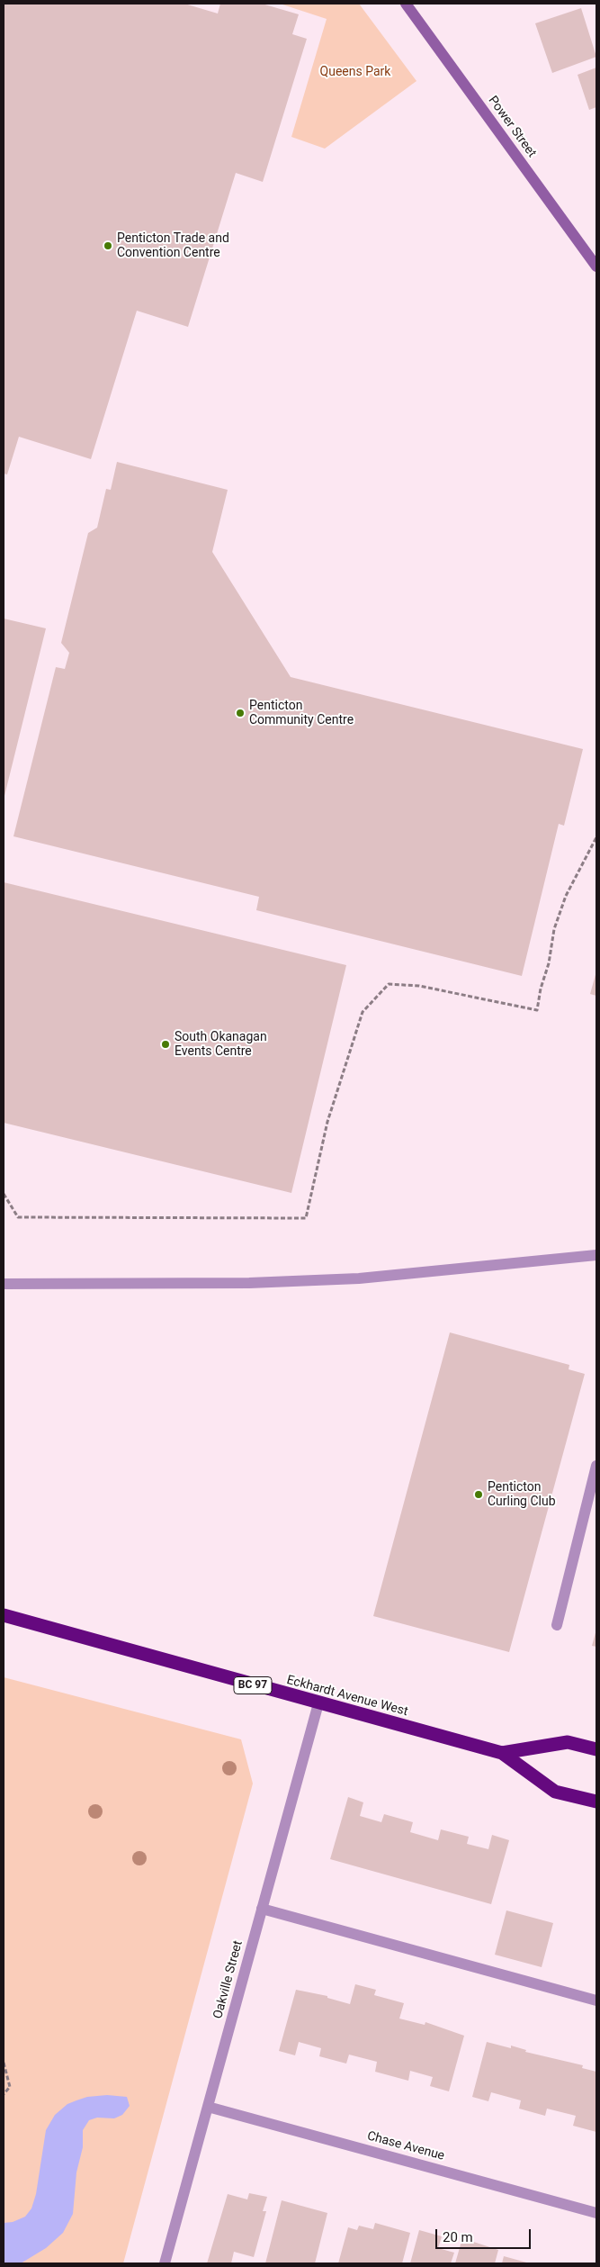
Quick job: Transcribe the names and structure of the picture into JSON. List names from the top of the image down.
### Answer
{
  "streets": {
    "highway": ["BC 97", "Eckhardt Avenue West"],
    "street": ["Power Street", "Oakville Street", "Chase Avenue"]
  },
  "crossings": [
    ["Eckhardt Avenue West", "Oakville Street"],
    ["Oakville Street", "Chase Avenue"]
  ],
  "parks": ["Queens Park"],
  "places": [
    "Penticton Trade and Convention Centre",
    "Penticton Community Centre",
    "South Okanagan Events Centre",
    "Penticton Curling Club"
  ],
  "scale_bar": "20 m"
}
